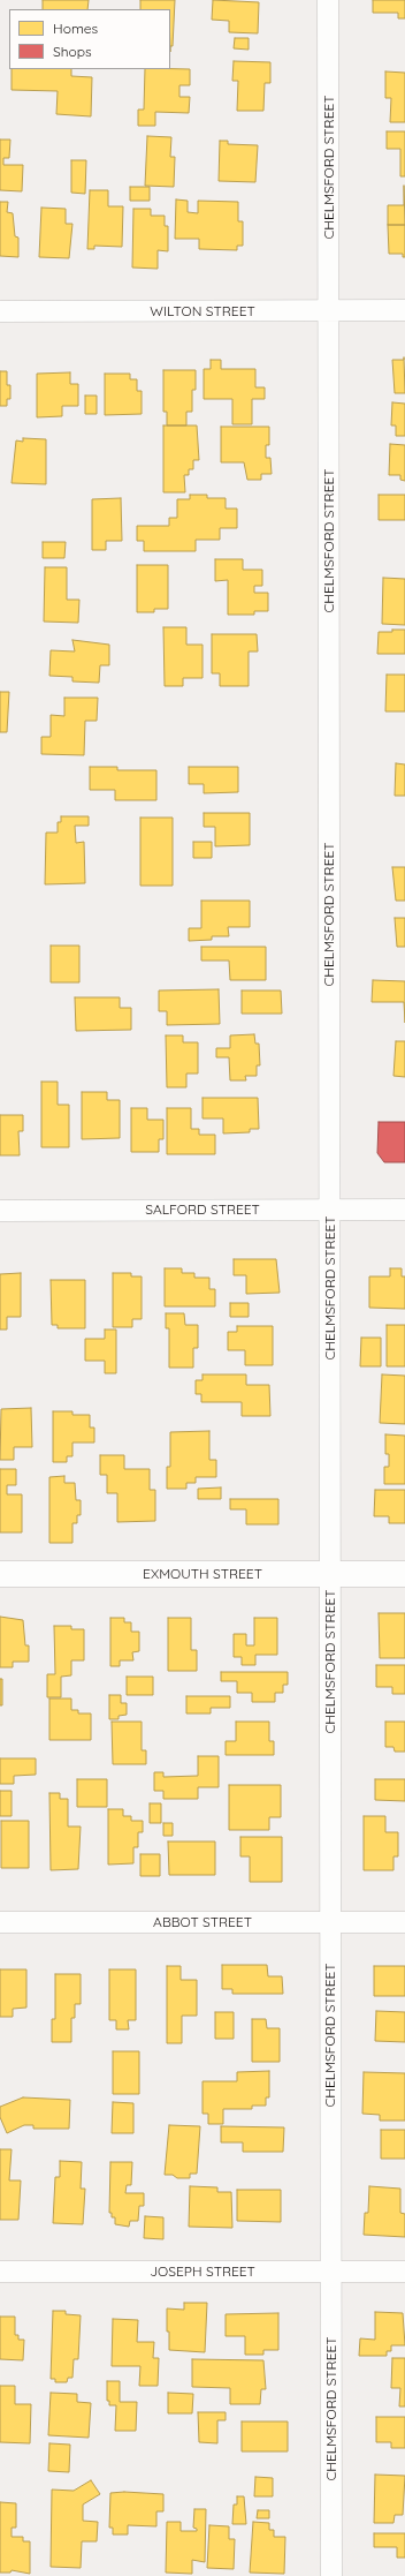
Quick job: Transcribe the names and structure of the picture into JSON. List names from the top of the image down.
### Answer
{
  "streets": {
    "street": [
      "CHELMSFORD STREET",
      "WILTON STREET",
      "SALFORD STREET",
      "EXMOUTH STREET",
      "ABBOT STREET",
      "JOSEPH STREET"
    ]
  },
  "crossings": [
    ["CHELMSFORD STREET", "WILTON STREET"],
    ["CHELMSFORD STREET", "SALFORD STREET"],
    ["CHELMSFORD STREET", "EXMOUTH STREET"],
    ["CHELMSFORD STREET", "ABBOT STREET"],
    ["CHELMSFORD STREET", "JOSEPH STREET"]
  ],
  "legend": ["Homes", "Shops"]
}
